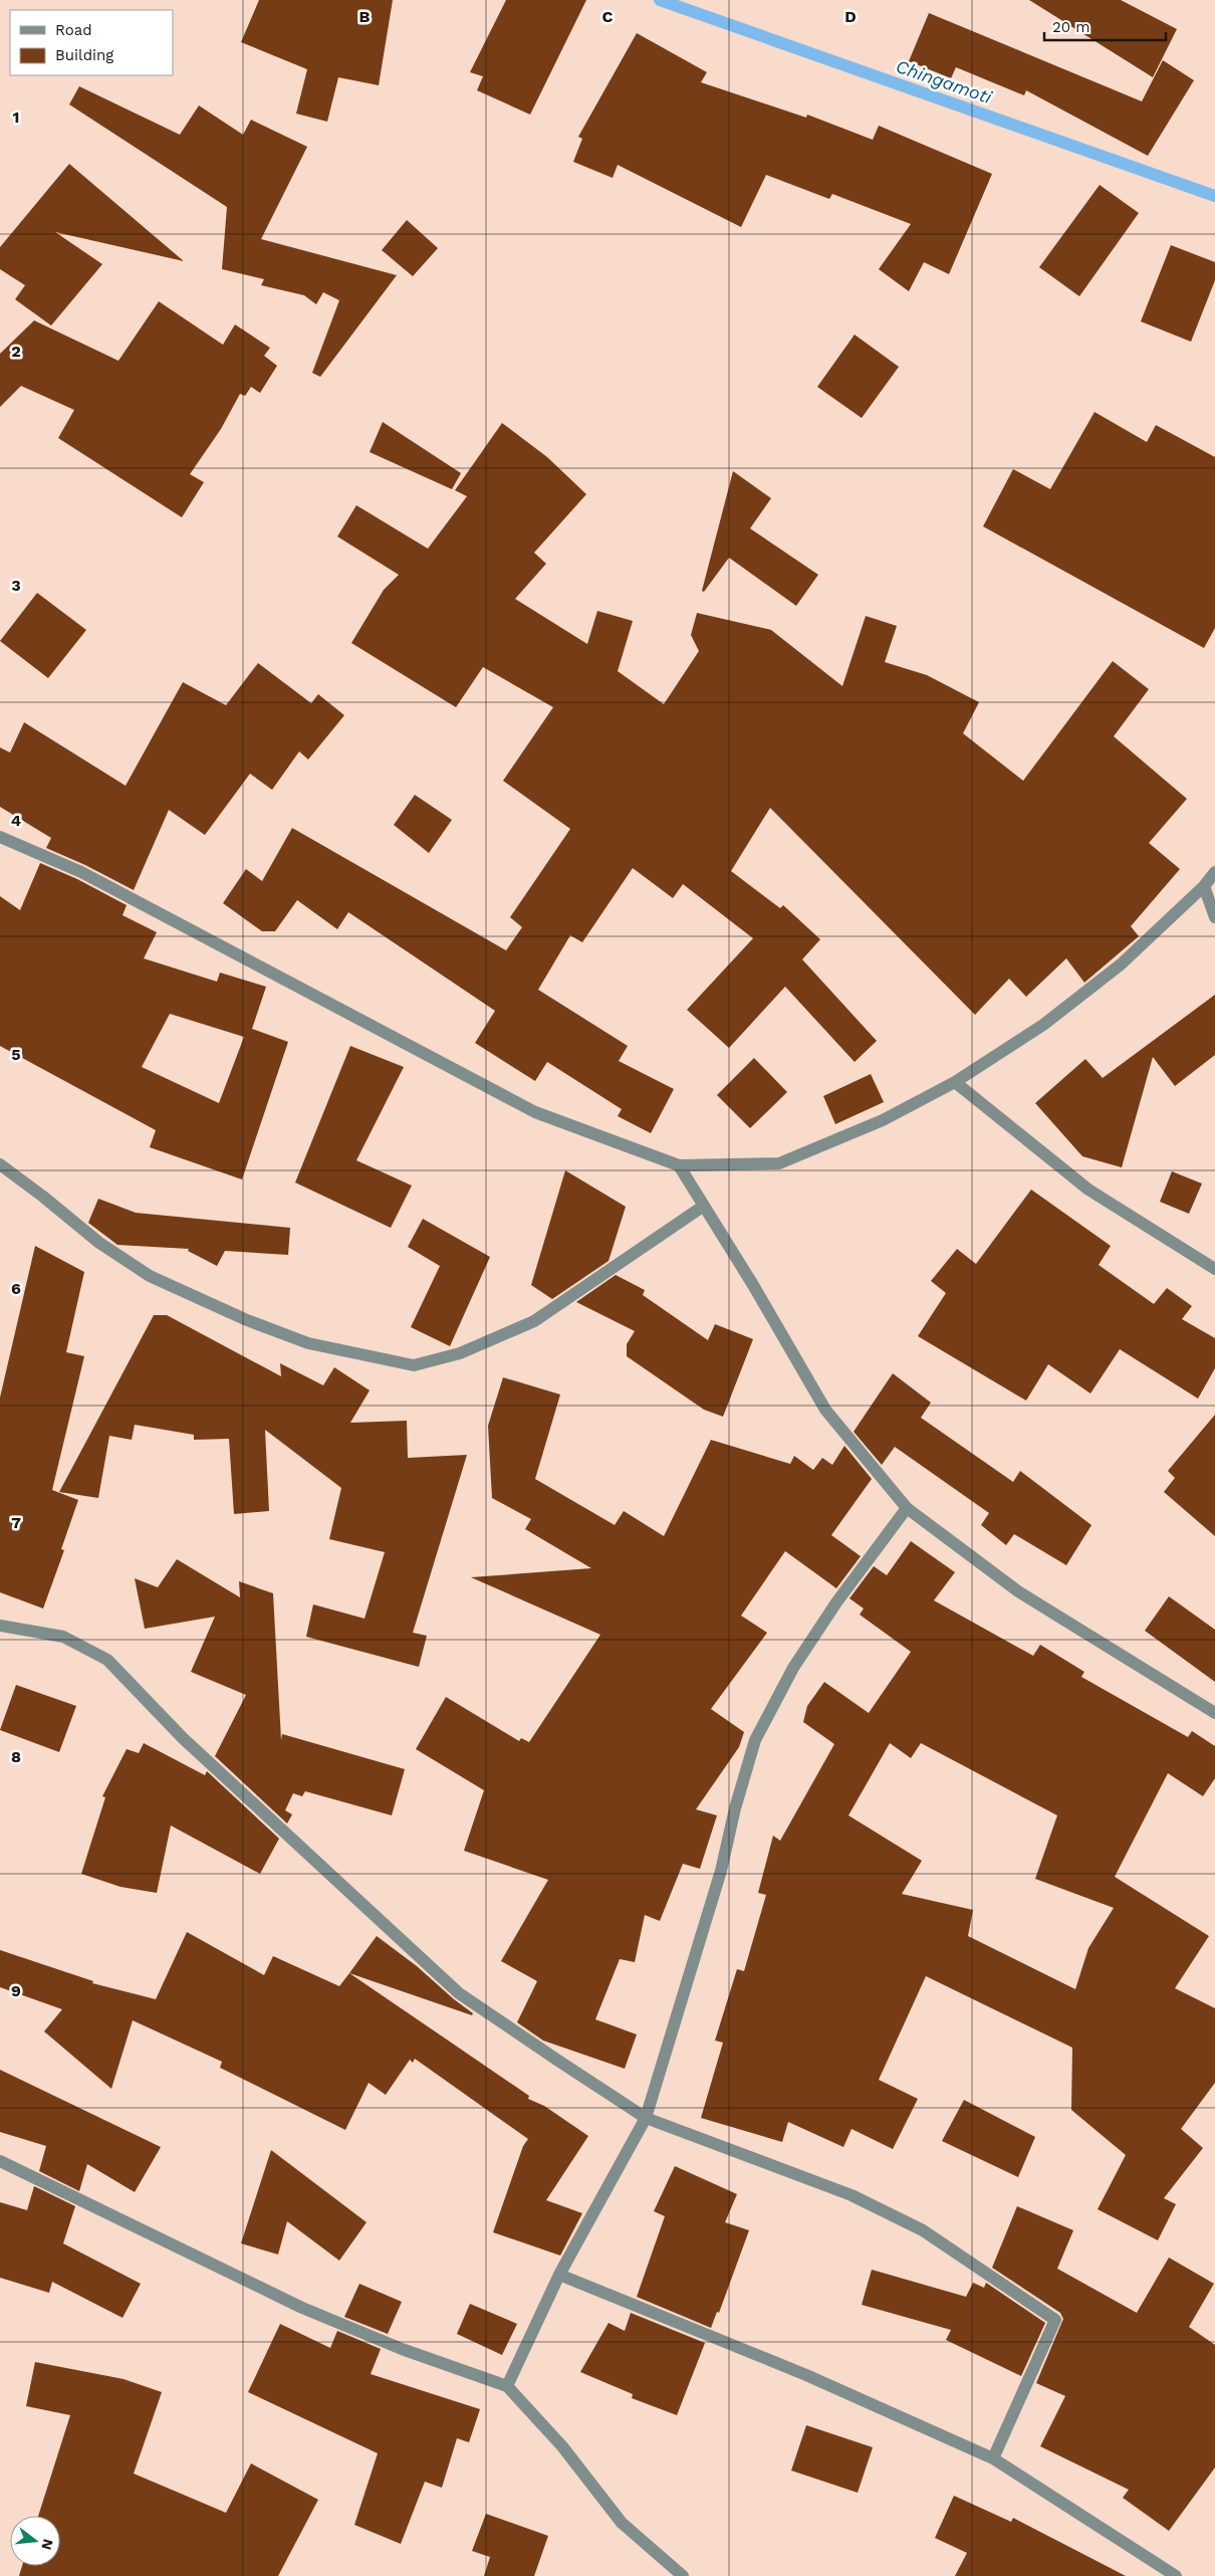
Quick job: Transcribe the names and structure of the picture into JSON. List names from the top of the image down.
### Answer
{
  "water": ["Chingamoti"],
  "legend": ["Road", "Building"],
  "scale_bar": "20 m",
  "north": "right",
  "grid": {
    "columns": ["B", "C", "D"],
    "rows": [
      "1",
      "2",
      "3",
      "4",
      "5",
      "6",
      "7",
      "8",
      "9"
    ]
  }
}
